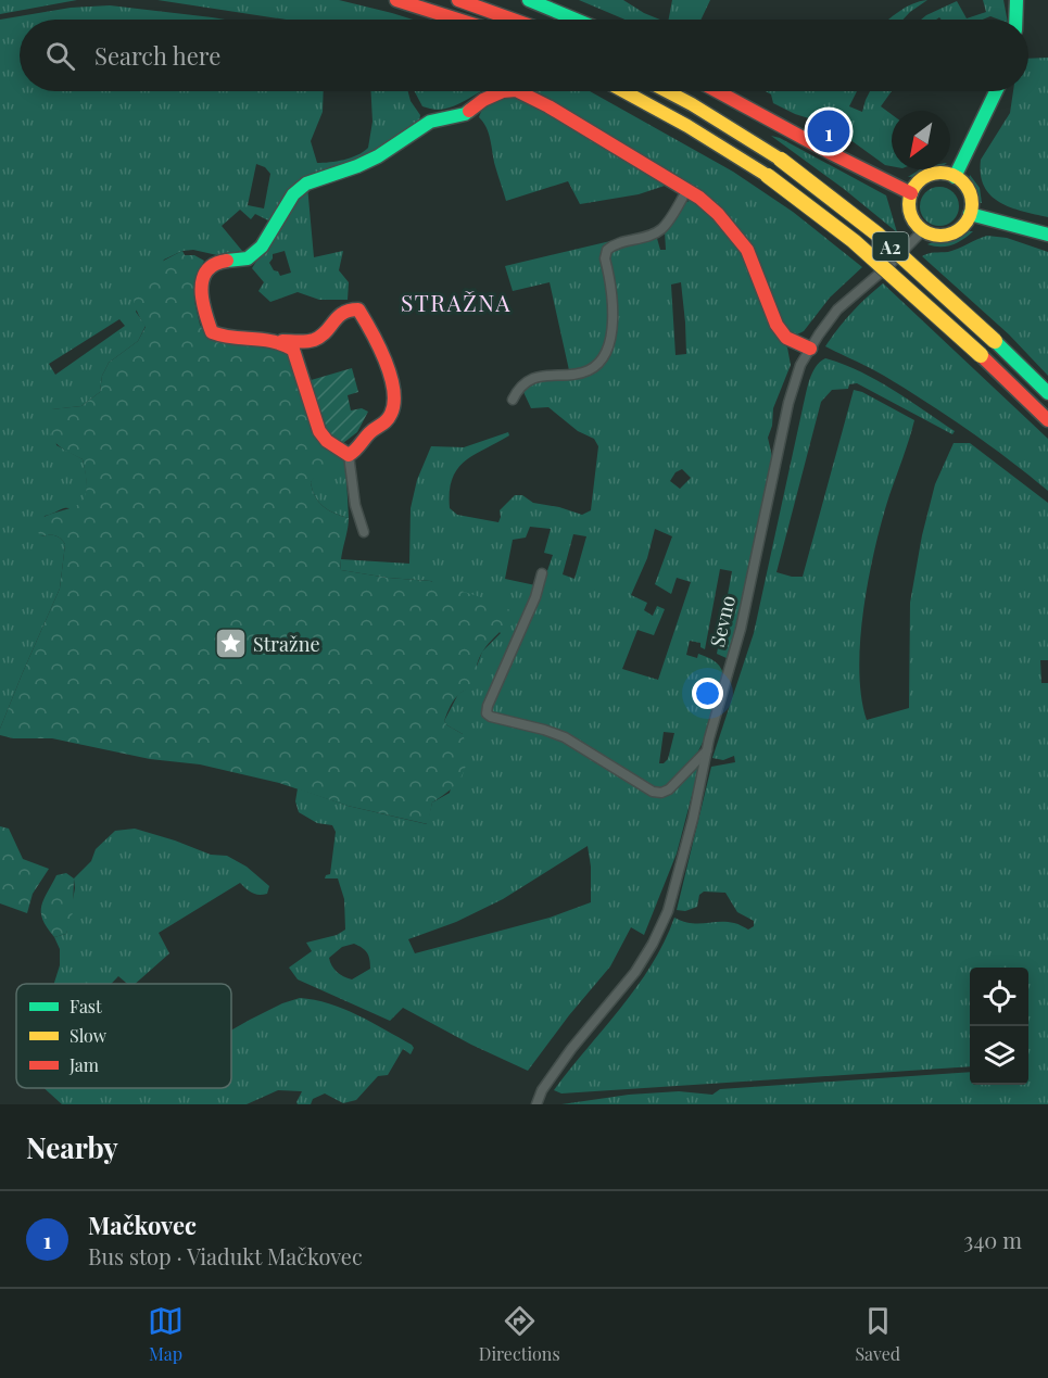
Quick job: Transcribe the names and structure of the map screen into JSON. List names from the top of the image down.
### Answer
{
  "streets": {
    "main road": ["A2"],
    "street": ["Sevno"]
  },
  "districts": ["STRAŽNA"],
  "places": {
    "place": ["Stražne"]
  },
  "legend": ["Fast", "Slow", "Jam"],
  "north": "bottom left",
  "page": {
    "search": "Search here",
    "pins": "1",
    "heading": "Nearby",
    "list": [
      {
        "mark": "1",
        "name": "Mačkovec",
        "note": "Bus stop · Viadukt Mačkovec",
        "value": "340 m"
      }
    ],
    "nav": ["Map", "Directions", "Saved"]
  }
}
